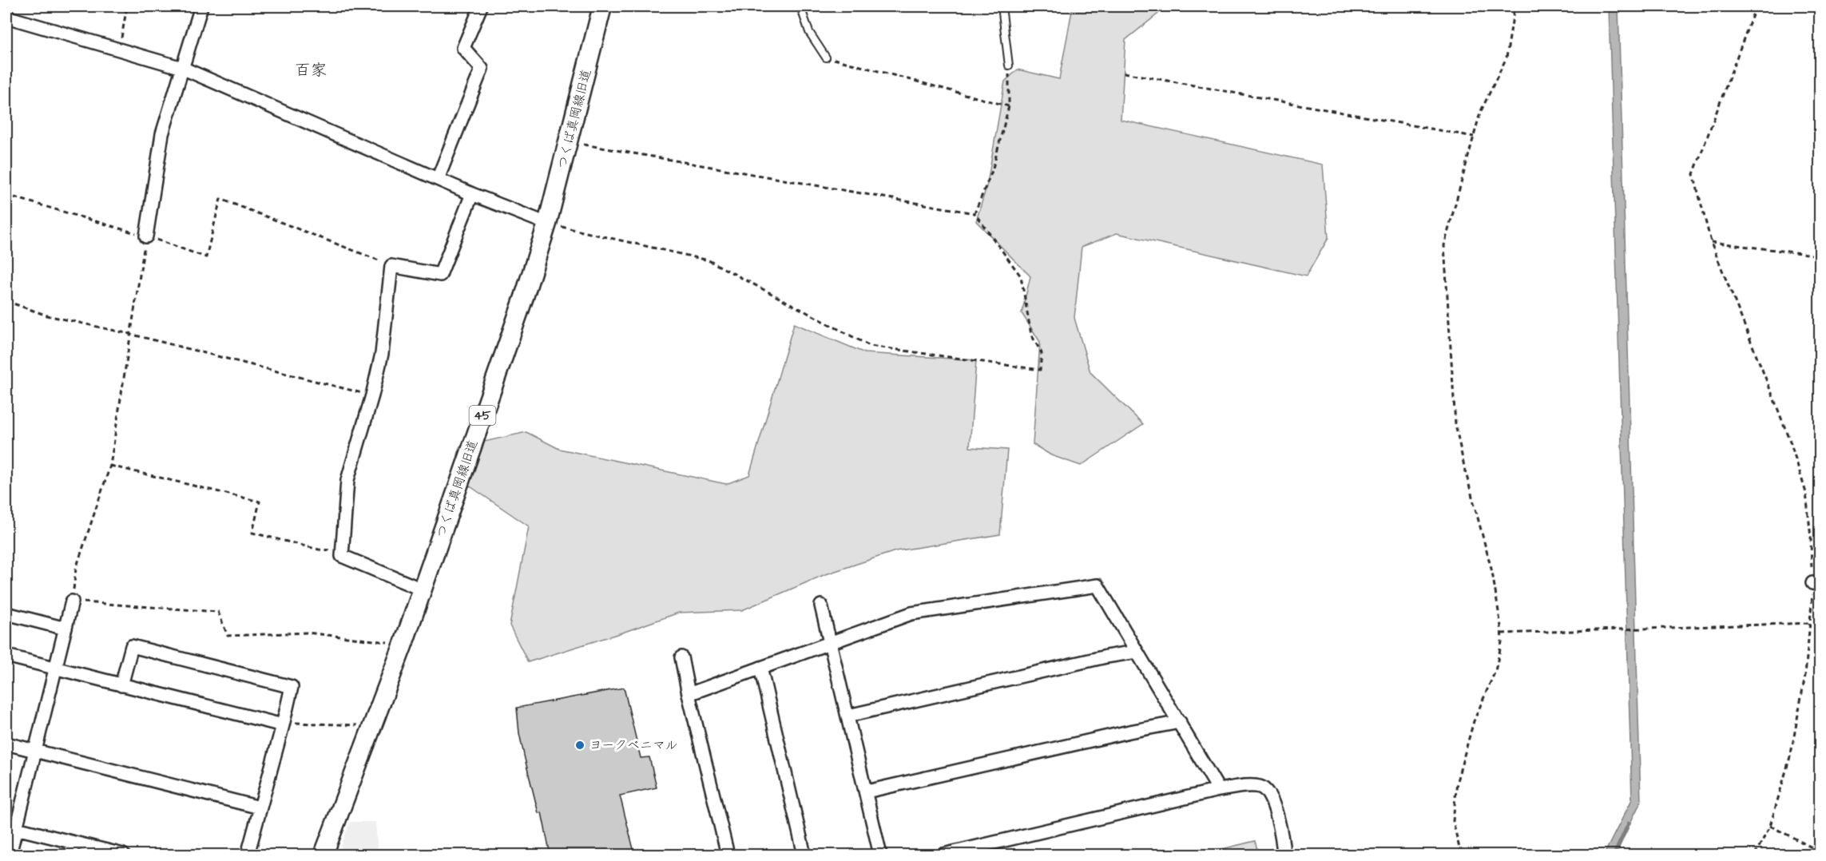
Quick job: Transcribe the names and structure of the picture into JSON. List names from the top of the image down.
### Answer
{
  "streets": {
    "main road": ["つくば真岡線旧道", "45"]
  },
  "districts": ["百家"],
  "places": ["ヨークベニマル"]
}
